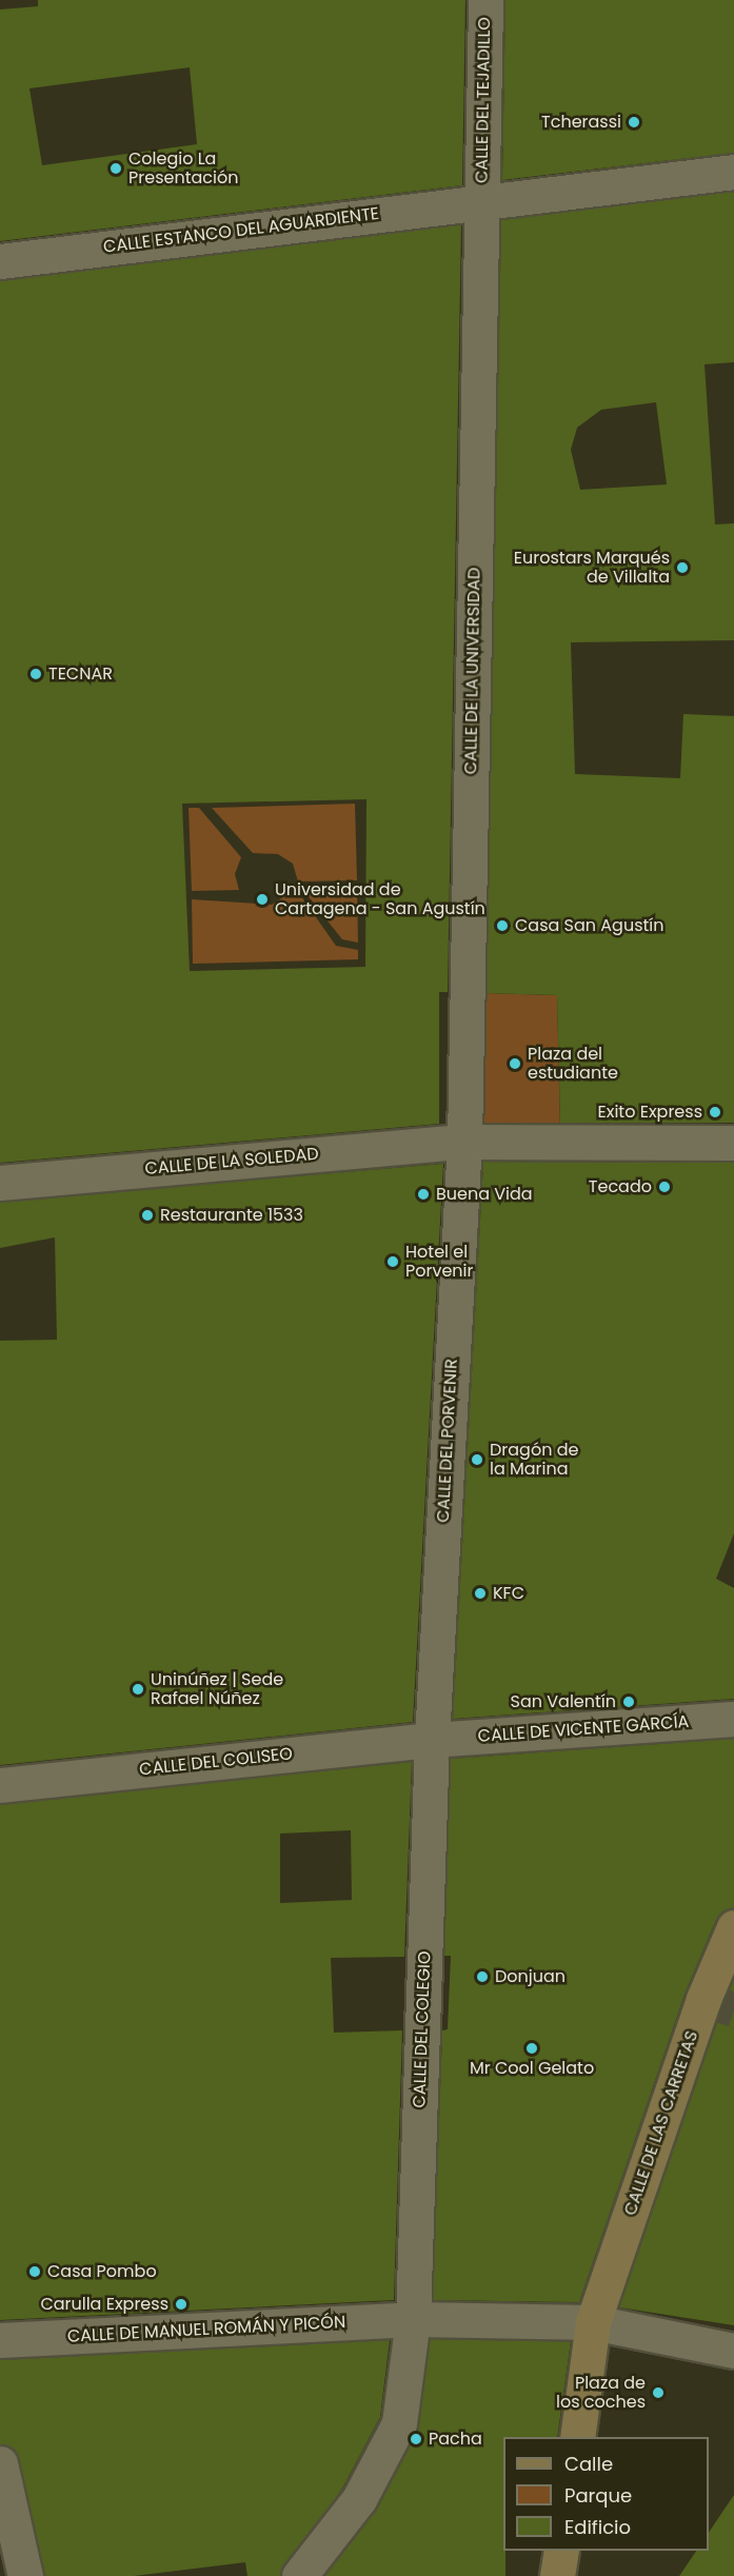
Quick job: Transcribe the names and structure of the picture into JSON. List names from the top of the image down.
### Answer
{
  "streets": {
    "street": [
      "CALLE DEL TEJADILLO",
      "CALLE ESTANCO DEL AGUARDIENTE",
      "CALLE DE LA UNIVERSIDAD",
      "CALLE DE LA SOLEDAD",
      "CALLE DEL PORVENIR",
      "CALLE DE VICENTE GARCÍA",
      "CALLE DEL COLISEO",
      "CALLE DEL COLEGIO",
      "CALLE DE LAS CARRETAS",
      "CALLE DE MANUEL ROMÁN Y PICÓN"
    ]
  },
  "crossings": [
    ["CALLE DEL TEJADILLO", "CALLE ESTANCO DEL AGUARDIENTE"],
    ["CALLE DEL TEJADILLO", "CALLE DE LA UNIVERSIDAD"],
    ["CALLE ESTANCO DEL AGUARDIENTE", "CALLE DE LA UNIVERSIDAD"],
    ["CALLE DE LA UNIVERSIDAD", "CALLE DE LA SOLEDAD"],
    ["CALLE DE LA UNIVERSIDAD", "CALLE DEL PORVENIR"],
    ["CALLE DE LA SOLEDAD", "CALLE DEL PORVENIR"],
    ["CALLE DEL PORVENIR", "CALLE DE VICENTE GARCÍA"],
    ["CALLE DEL PORVENIR", "CALLE DEL COLISEO"],
    ["CALLE DEL PORVENIR", "CALLE DEL COLEGIO"],
    ["CALLE DE VICENTE GARCÍA", "CALLE DEL COLISEO"],
    ["CALLE DE VICENTE GARCÍA", "CALLE DEL COLEGIO"],
    ["CALLE DEL COLISEO", "CALLE DEL COLEGIO"],
    ["CALLE DEL COLEGIO", "CALLE DE MANUEL ROMÁN Y PICÓN"],
    ["CALLE DE LAS CARRETAS", "CALLE DE MANUEL ROMÁN Y PICÓN"]
  ],
  "places": [
    "Tcherassi",
    "Colegio La Presentación",
    "Eurostars Marqués de Villalta",
    "TECNAR",
    "Universidad de Cartagena - San Agustín",
    "Casa San Agustín",
    "Plaza del estudiante",
    "Exito Express",
    "Tecado",
    "Buena Vida",
    "Restaurante 1533",
    "Hotel el Porvenir",
    "Dragón de la Marina",
    "KFC",
    "Uninúñez | Sede Rafael Núñez",
    "San Valentín",
    "Donjuan",
    "Mr Cool Gelato",
    "Casa Pombo",
    "Carulla Express",
    "Plaza de los coches",
    "Pacha"
  ],
  "legend": ["Calle", "Parque", "Edificio"]
}
